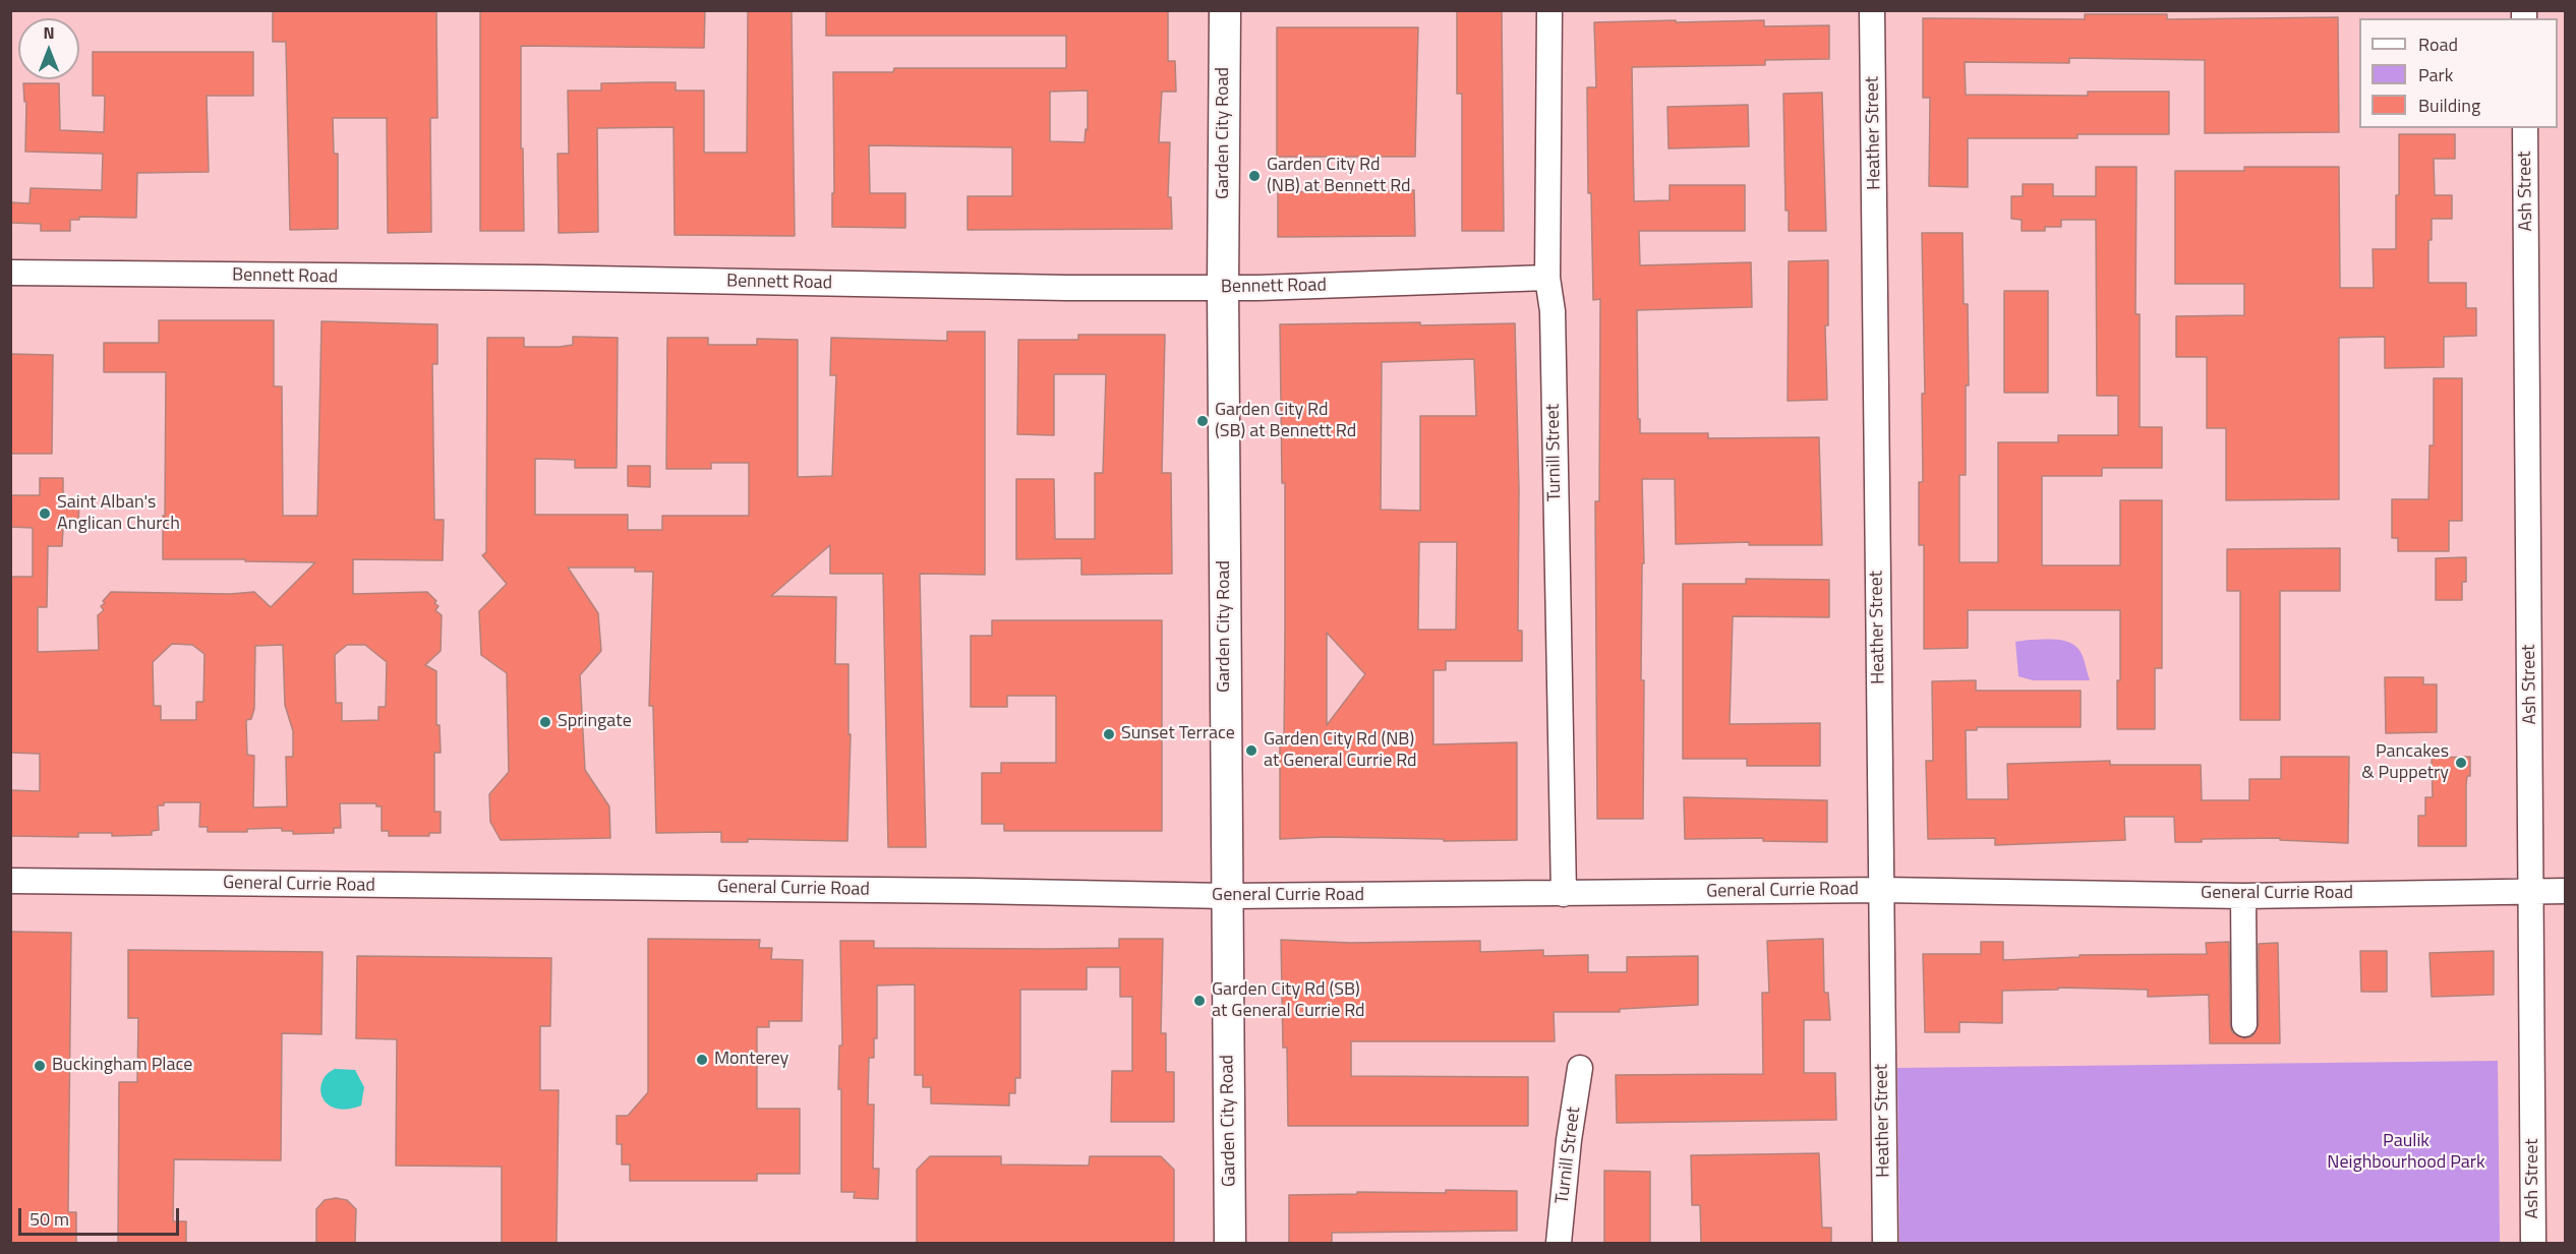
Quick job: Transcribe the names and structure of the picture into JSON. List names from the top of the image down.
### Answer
{
  "streets": {
    "street": [
      "Garden City Road",
      "Heather Street",
      "Ash Street",
      "Bennett Road",
      "Turnill Street",
      "General Currie Road"
    ]
  },
  "crossings": [
    ["Garden City Road", "Bennett Road"],
    ["Garden City Road", "General Currie Road"],
    ["Heather Street", "General Currie Road"],
    ["Ash Street", "General Currie Road"],
    ["Bennett Road", "Turnill Street"],
    ["Turnill Street", "General Currie Road"]
  ],
  "parks": ["Paulik Neighbourhood Park"],
  "places": [
    "Garden City Rd (NB) at Bennett Rd",
    "Garden City Rd (SB) at Bennett Rd",
    "Saint Alban's Anglican Church",
    "Springate",
    "Sunset Terrace",
    "Garden City Rd (NB) at General Currie Rd",
    "Pancakes & Puppetry",
    "Garden City Rd (SB) at General Currie Rd",
    "Monterey",
    "Buckingham Place"
  ],
  "legend": ["Road", "Park", "Building"],
  "scale_bar": "50 m",
  "north": "top"
}
